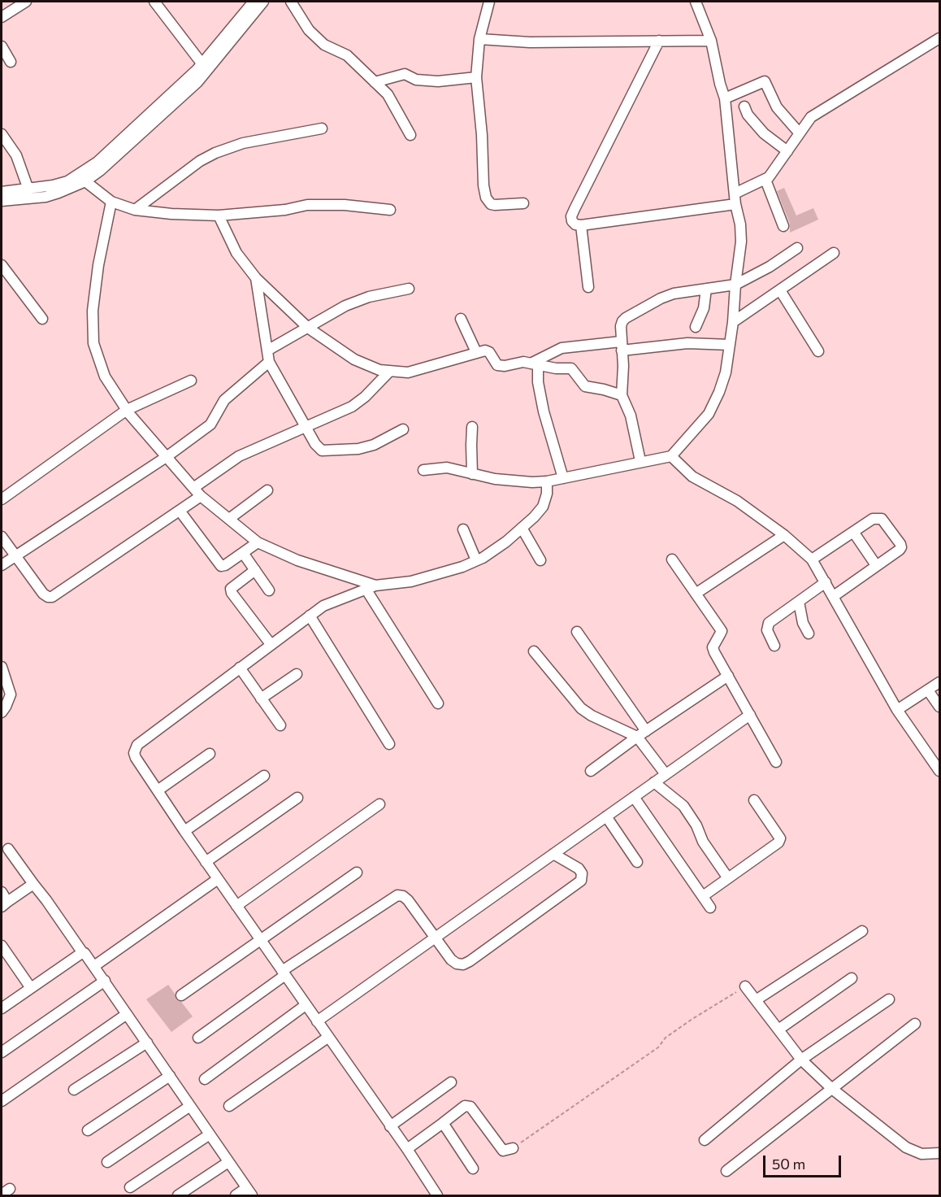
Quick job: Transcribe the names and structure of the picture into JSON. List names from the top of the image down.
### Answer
{
  "scale_bar": "50 m"
}
